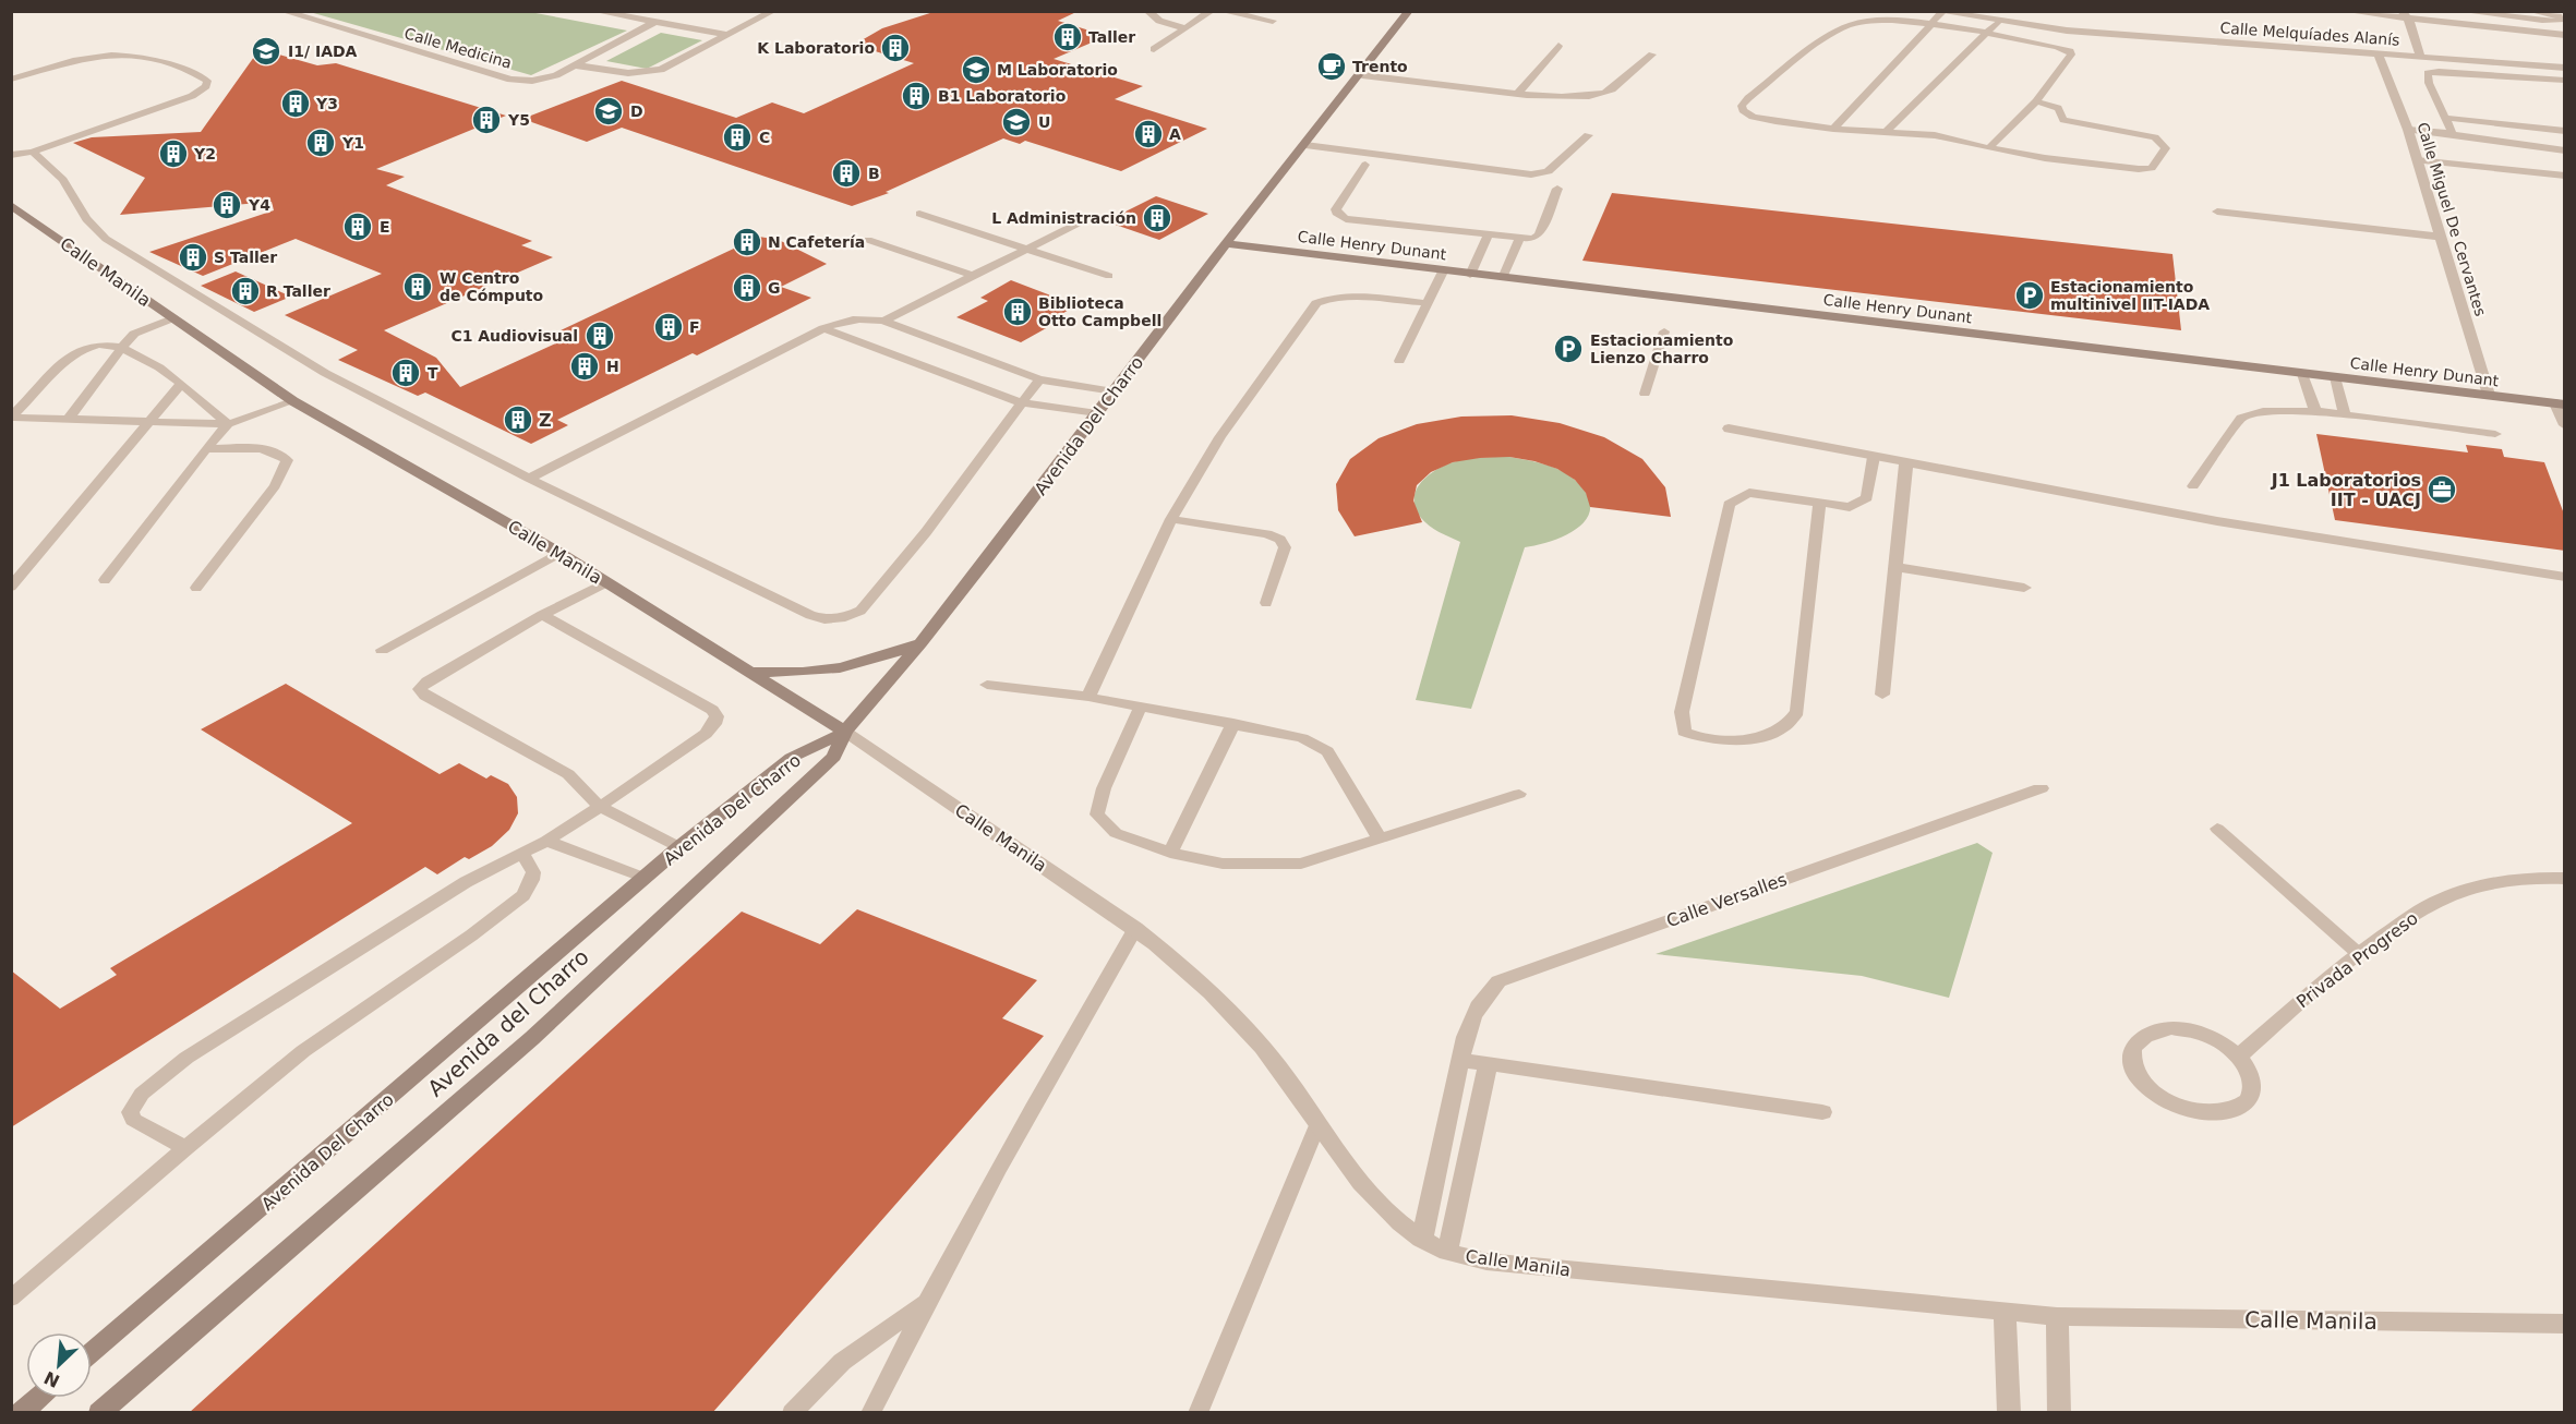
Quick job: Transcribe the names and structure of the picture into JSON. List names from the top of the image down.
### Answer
{
  "streets": {
    "street": [
      "Calle Melquíades Alanís",
      "Calle Medicina",
      "Calle Miguel De Cervantes",
      "Calle Henry Dunant",
      "Calle Manila",
      "Avenida Del Charro",
      "Calle Versalles",
      "Privada Progreso",
      "Avenida del Charro"
    ]
  },
  "crossings": [
    ["Calle Melquíades Alanís", "Calle Miguel De Cervantes"],
    ["Calle Miguel De Cervantes", "Calle Henry Dunant"],
    ["Calle Henry Dunant", "Avenida Del Charro"],
    ["Calle Manila", "Avenida Del Charro"],
    ["Calle Manila", "Calle Versalles"],
    ["Calle Manila", "Avenida del Charro"],
    ["Avenida Del Charro", "Avenida del Charro"]
  ],
  "places": {
    "building": [
      "Taller",
      "K Laboratorio",
      "B1 Laboratorio",
      "Y3",
      "Y5",
      "A",
      "C",
      "Y1",
      "Y2",
      "B",
      "Y4",
      "L Administración",
      "E",
      "N Cafetería",
      "S Taller",
      "W Centro de Cómputo",
      "G",
      "R Taller",
      "Biblioteca Otto Campbell",
      "F",
      "C1 Audiovisual",
      "H",
      "T",
      "Z"
    ],
    "school or university": [
      "I1/ IADA",
      "M Laboratorio",
      "D",
      "U"
    ],
    "cafe": ["Trento"],
    "parking": ["Estacionamiento multinivel IIT-IADA", "Estacionamiento Lienzo Charro"],
    "office": ["J1 Laboratorios IIT - UACJ"]
  },
  "north": "bottom left"
}
